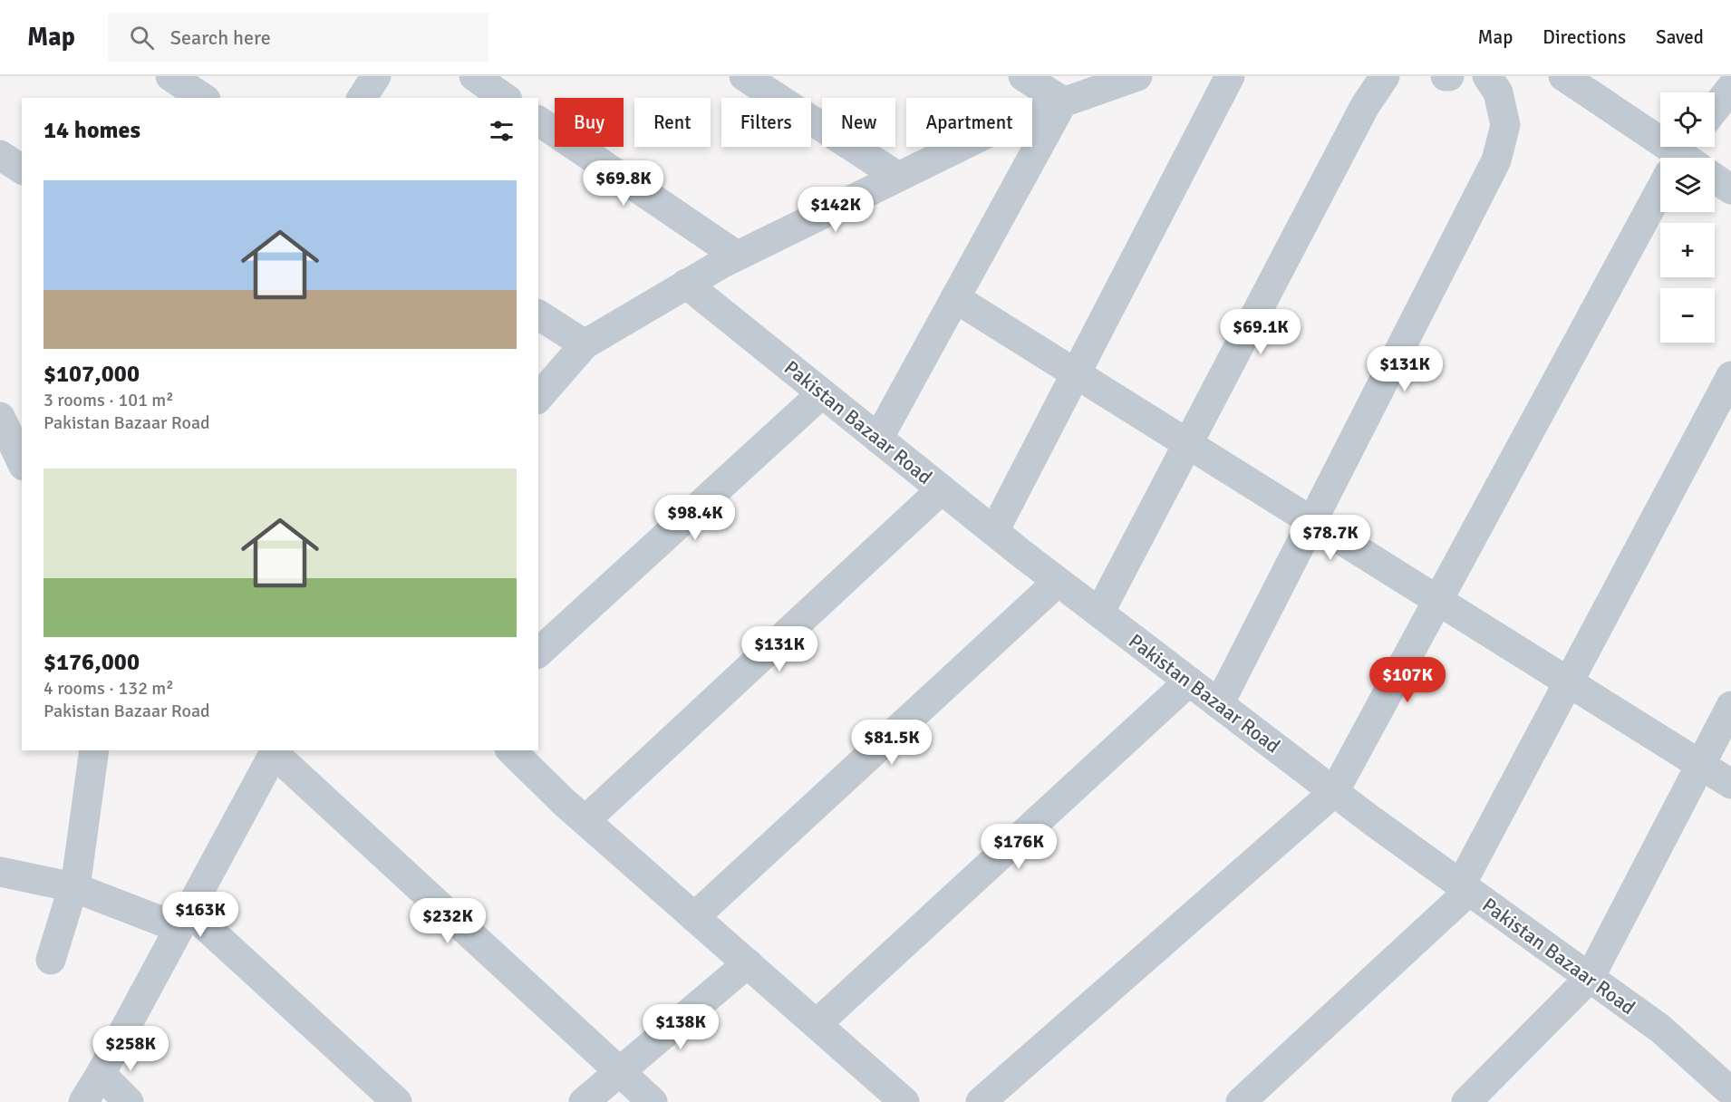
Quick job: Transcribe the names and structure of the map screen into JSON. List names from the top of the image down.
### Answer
{
  "streets": {
    "street": ["Pakistan Bazaar Road"]
  },
  "page": {
    "header": "Map",
    "search": "Search here",
    "nav": ["Map", "Directions", "Saved"],
    "map_buttons": ["+", "−"],
    "chip": [
      "Buy",
      "Rent",
      "Filters",
      "New",
      "Apartment"
    ],
    "heading": "14 homes",
    "price": [
      "$69.8K",
      "$142K",
      "$69.1K",
      "$131K",
      "$98.4K",
      "$78.7K",
      "$131K",
      "$107K",
      "$81.5K",
      "$176K",
      "$163K",
      "$232K",
      "$138K",
      "$258K"
    ],
    "list": [
      {
        "name": "$107,000",
        "note": "3 rooms · 101 m² · Pakistan Bazaar Road"
      },
      {
        "name": "$176,000",
        "note": "4 rooms · 132 m² · Pakistan Bazaar Road"
      }
    ]
  }
}
